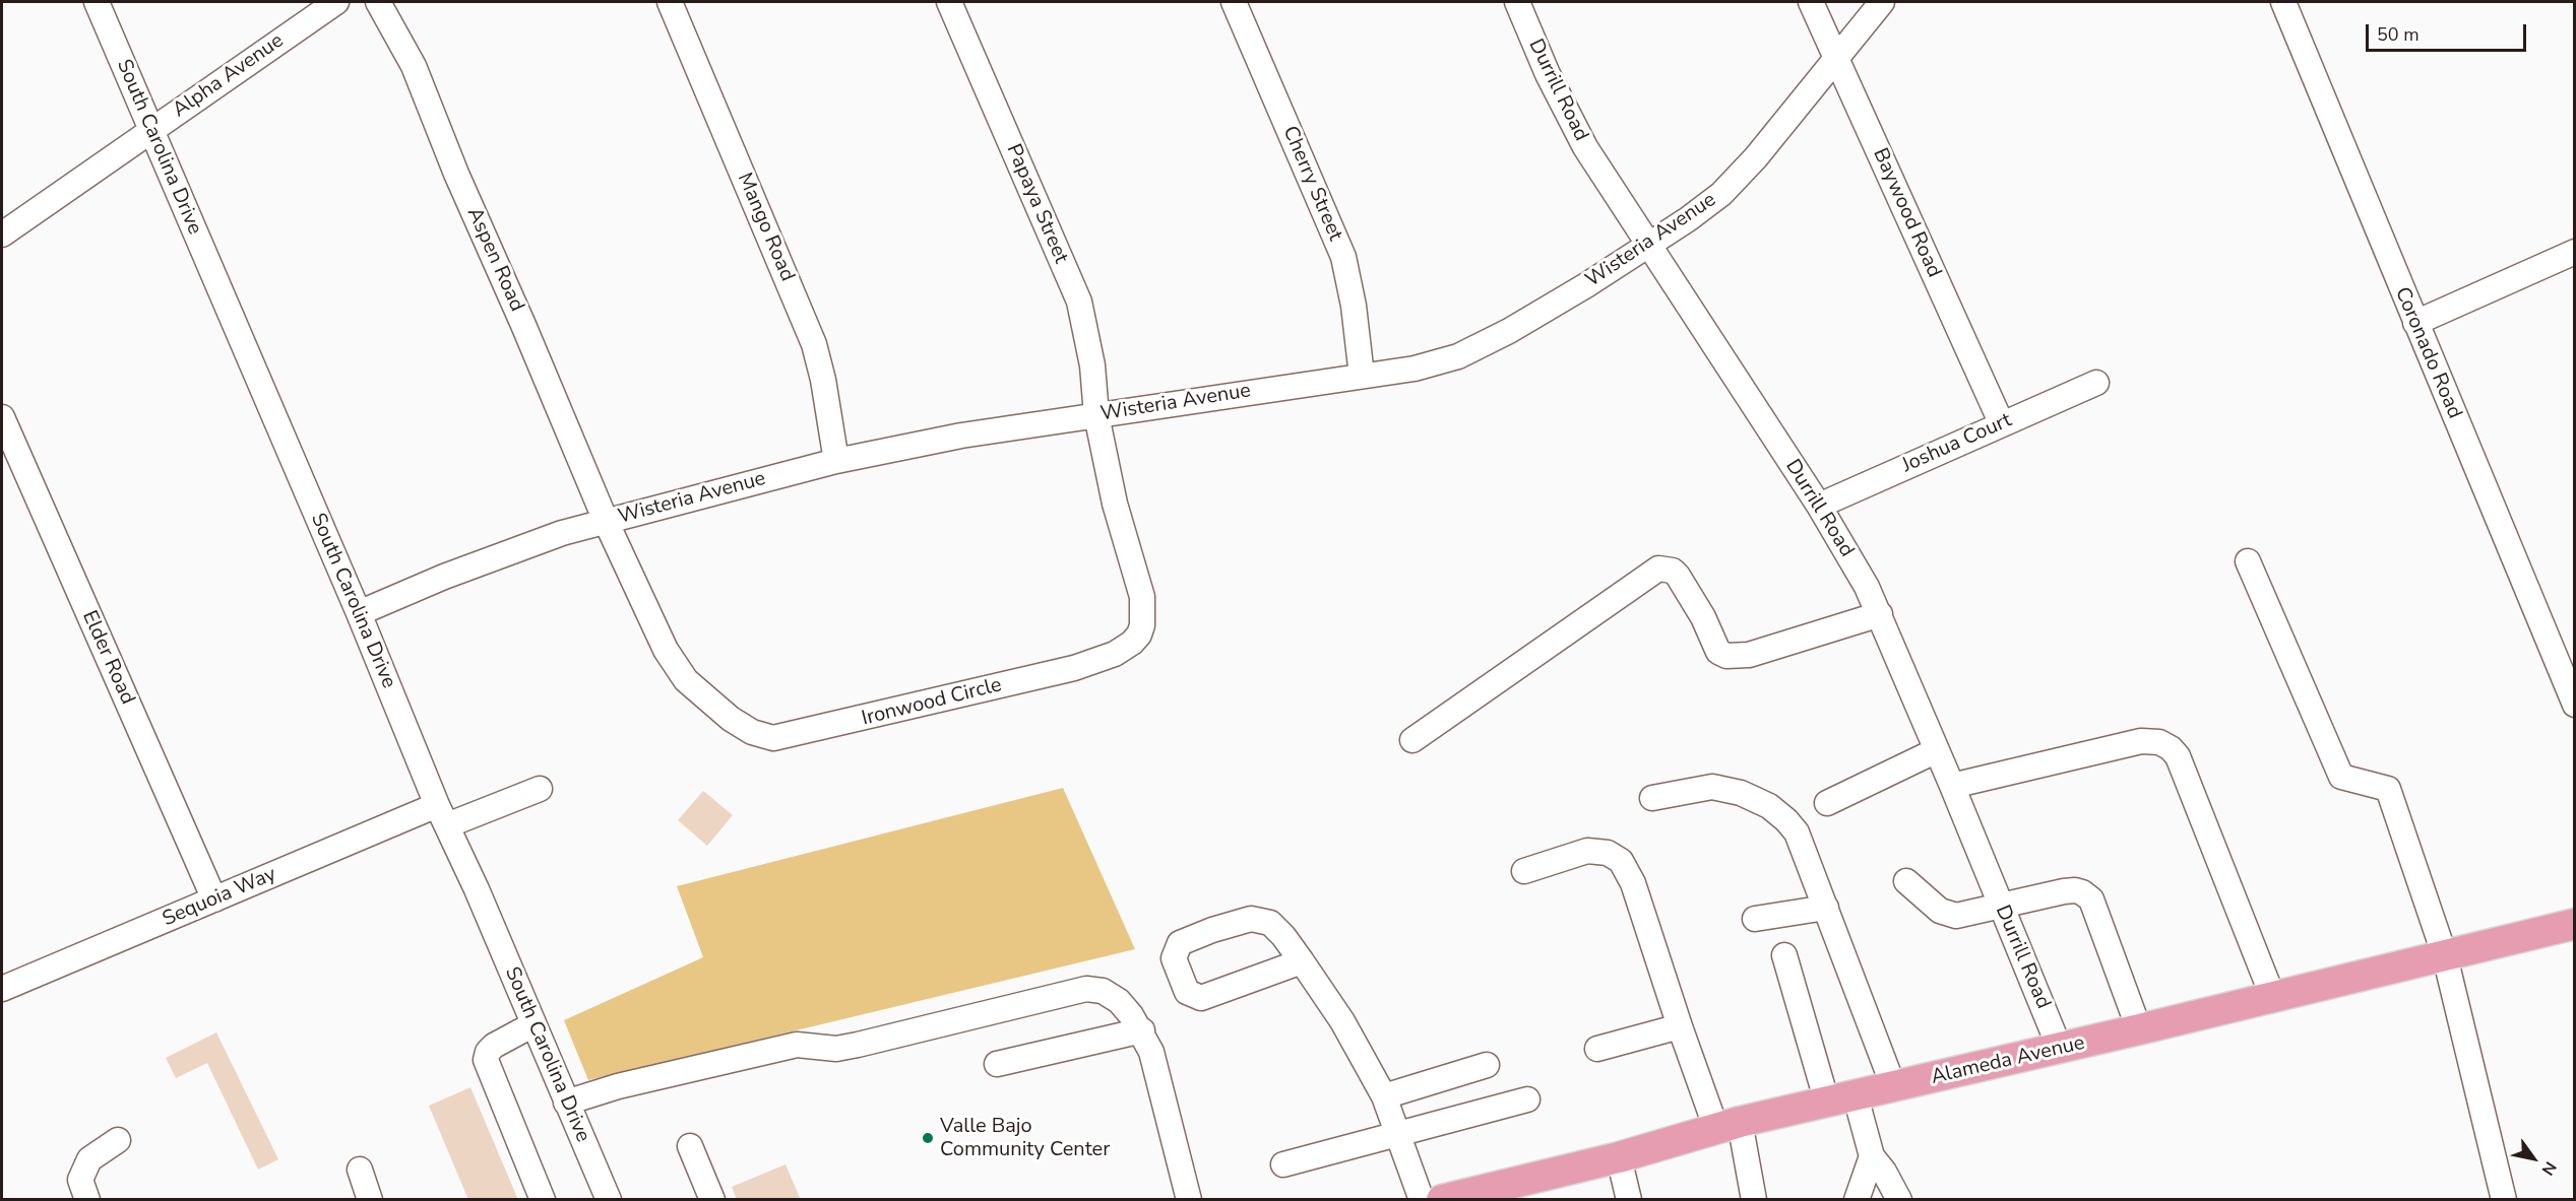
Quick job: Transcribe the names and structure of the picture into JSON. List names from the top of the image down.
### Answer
{
  "streets": {
    "main road": ["Alameda Avenue"],
    "street": [
      "Alpha Avenue",
      "Durrill Road",
      "South Carolina Drive",
      "Cherry Street",
      "Papaya Street",
      "Baywood Road",
      "Mango Road",
      "Wisteria Avenue",
      "Aspen Road",
      "Coronado Road",
      "Joshua Court",
      "Elder Road",
      "Ironwood Circle",
      "Sequoia Way"
    ]
  },
  "crossings": [
    ["Alpha Avenue", "South Carolina Drive"],
    ["Durrill Road", "Wisteria Avenue"],
    ["Durrill Road", "Joshua Court"],
    ["Durrill Road", "Alameda Avenue"],
    ["South Carolina Drive", "Wisteria Avenue"],
    ["South Carolina Drive", "Sequoia Way"],
    ["Cherry Street", "Wisteria Avenue"],
    ["Papaya Street", "Wisteria Avenue"],
    ["Papaya Street", "Ironwood Circle"],
    ["Baywood Road", "Wisteria Avenue"],
    ["Baywood Road", "Joshua Court"],
    ["Mango Road", "Wisteria Avenue"],
    ["Wisteria Avenue", "Aspen Road"],
    ["Wisteria Avenue", "Ironwood Circle"],
    ["Aspen Road", "Ironwood Circle"],
    ["Elder Road", "Sequoia Way"]
  ],
  "places": ["Valle Bajo Community Center"],
  "scale_bar": "50 m",
  "north": "bottom right"
}
